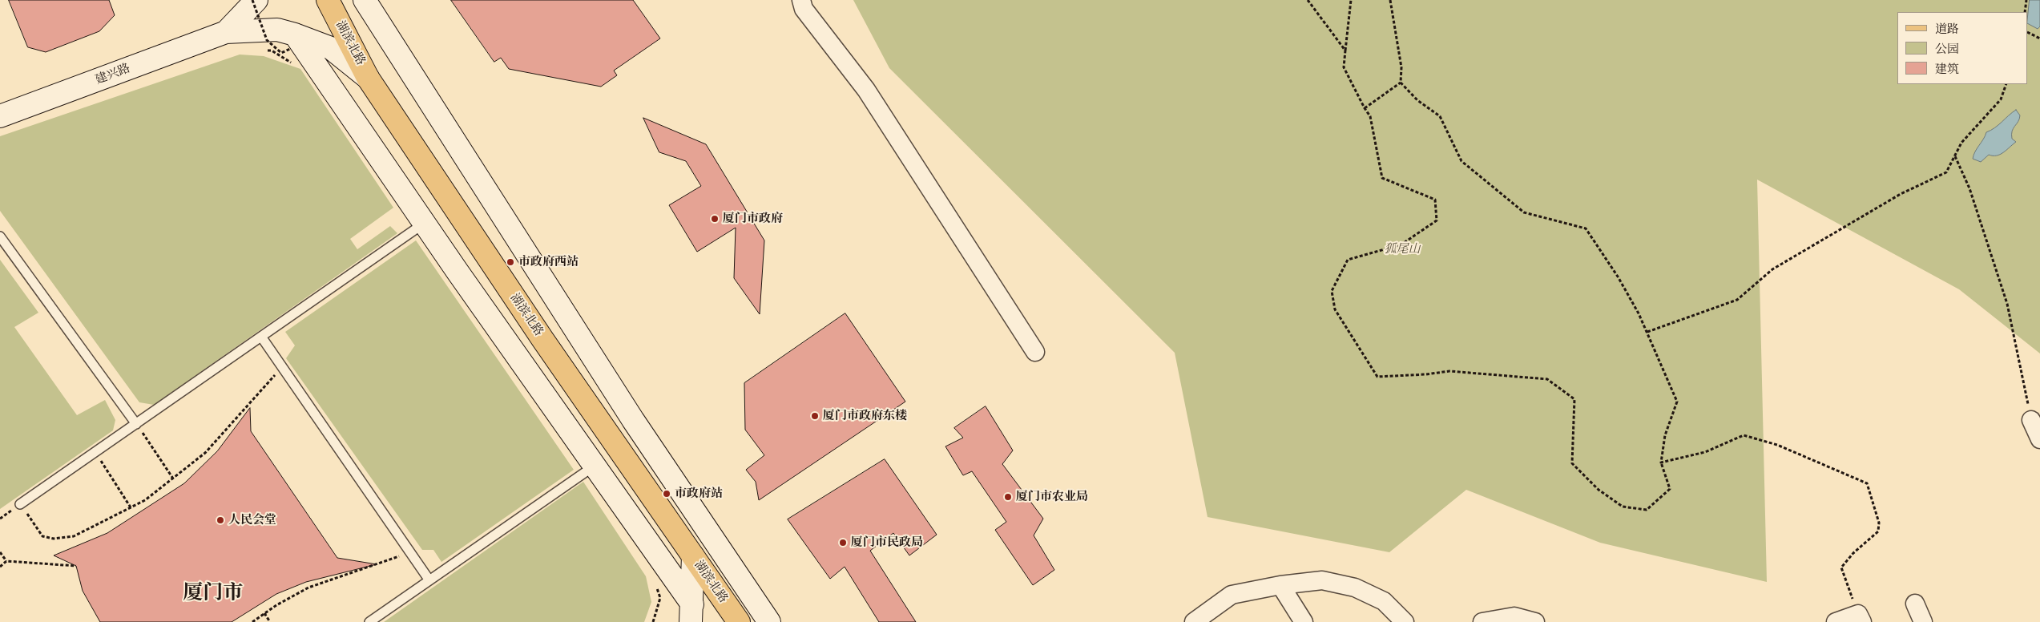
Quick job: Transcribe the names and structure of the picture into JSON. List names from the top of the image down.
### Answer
{
  "streets": {
    "main road": ["湖滨北路"],
    "street": ["建兴路"]
  },
  "crossings": [
    ["湖滨北路", "建兴路"]
  ],
  "districts": ["厦门市"],
  "parks": ["狐尾山"],
  "places": [
    "厦门市政府",
    "市政府西站",
    "厦门市政府东楼",
    "市政府站",
    "厦门市农业局",
    "人民会堂",
    "厦门市民政局"
  ],
  "legend": ["道路", "公园", "建筑"]
}
